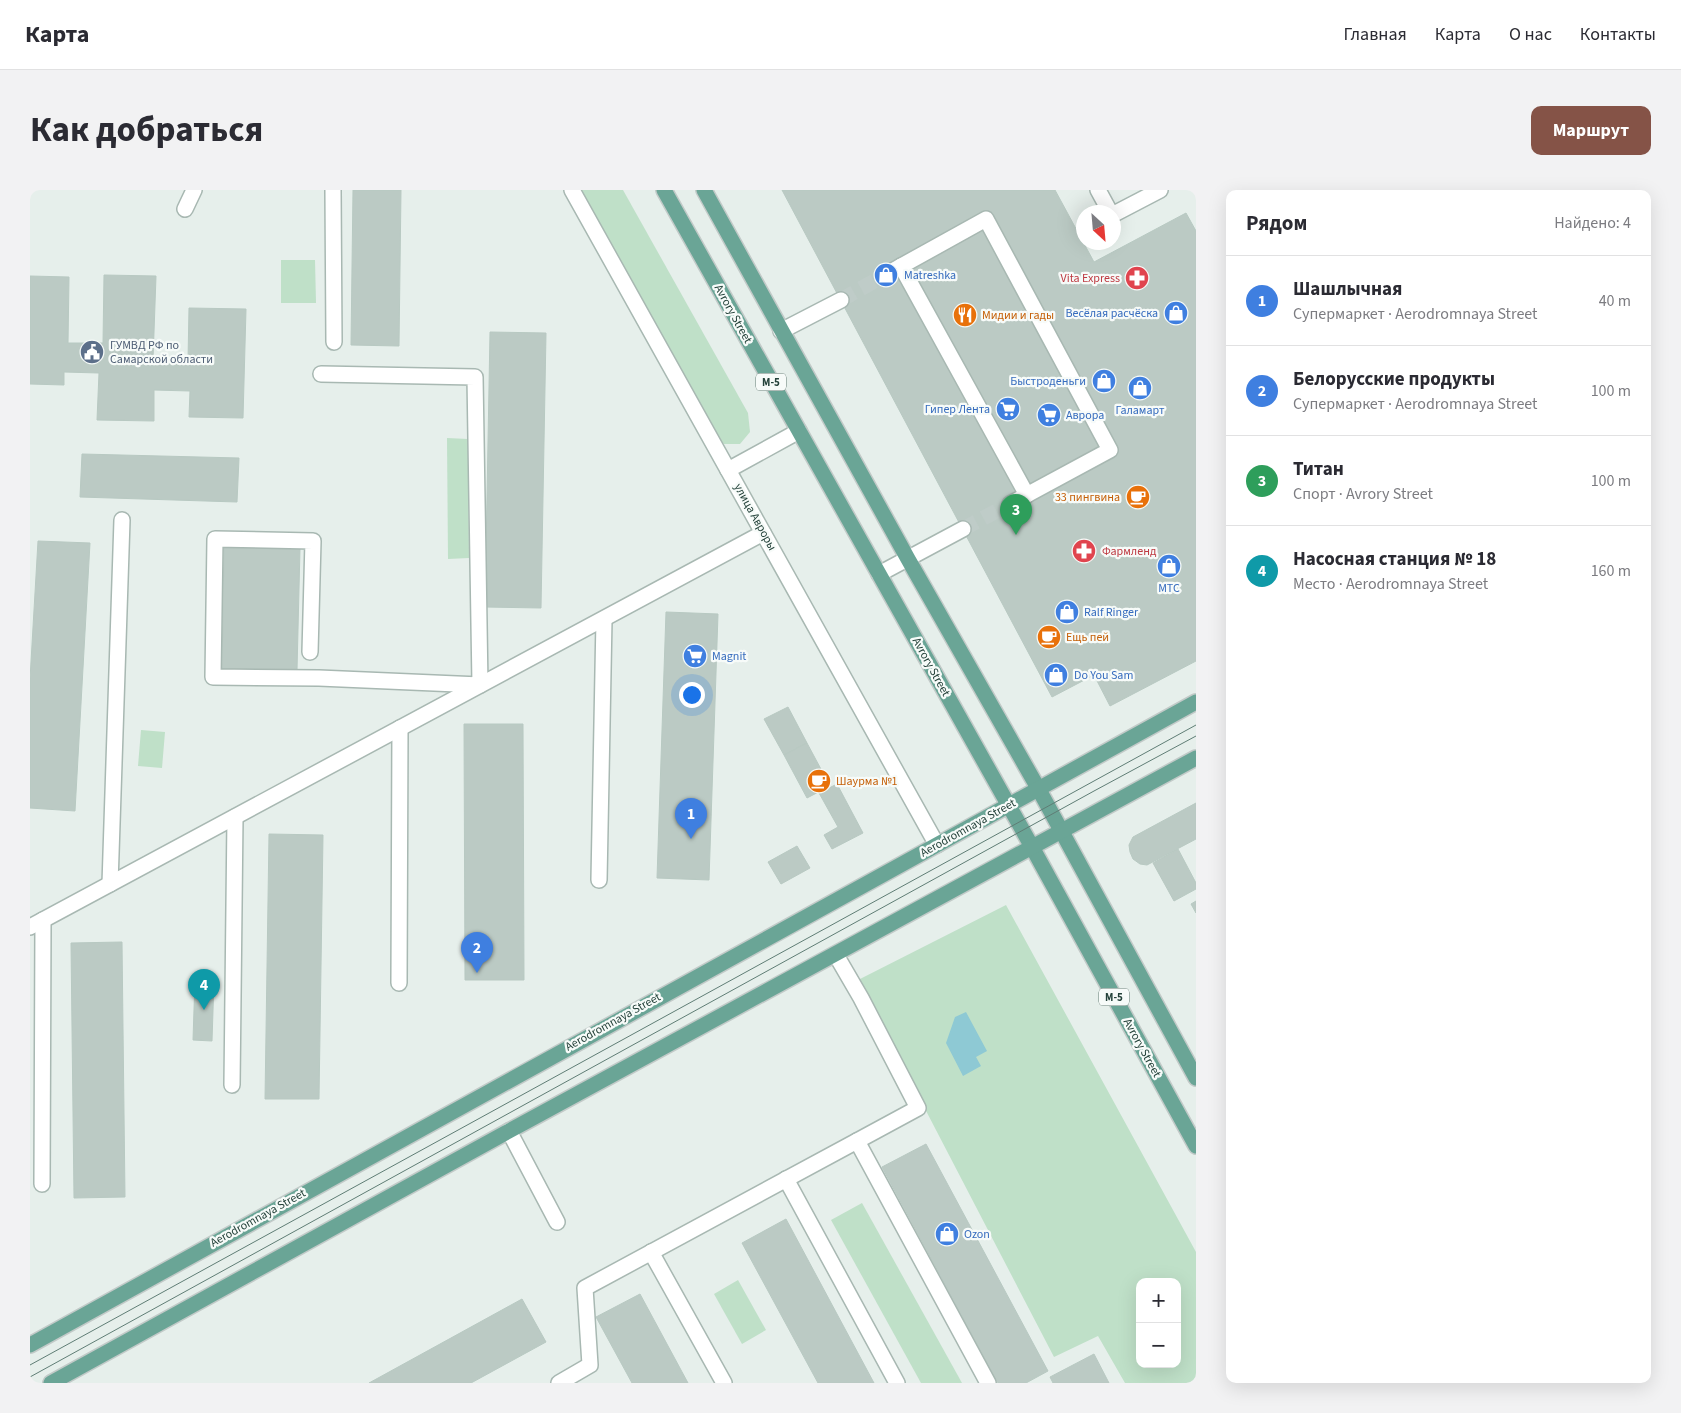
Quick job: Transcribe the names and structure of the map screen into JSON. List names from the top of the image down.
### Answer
{
  "streets": {
    "main road": ["Avrory Street", "М-5", "Aerodromnaya Street"],
    "lane": ["улица Авроры"]
  },
  "crossings": [
    ["Avrory Street", "Aerodromnaya Street"],
    ["М-5", "Aerodromnaya Street"],
    ["улица Авроры", "Aerodromnaya Street"]
  ],
  "places": {
    "shop": [
      "Matreshka",
      "Весёлая расчёска",
      "Быстроденьги",
      "Галамарт",
      "МТС",
      "Ralf Ringer",
      "Do You Sam",
      "Ozon"
    ],
    "pharmacy": ["Vita Express", "Фармленд"],
    "restaurant": ["Мидии и гады"],
    "public building": ["ГУМВД РФ по Самарской области"],
    "supermarket": ["Гипер Лента", "Аврора", "Magnit"],
    "cafe": ["33 пингвина", "Ещь пей", "Шаурма №1"]
  },
  "north": "bottom right",
  "page": {
    "header": "Карта",
    "nav": [
      "Главная",
      "Карта",
      "О нас",
      "Контакты"
    ],
    "title": "Как добраться",
    "buttons": "Маршрут",
    "heading": ["Рядом", "Найдено: 4"],
    "list": [
      {
        "mark": "1",
        "name": "Шашлычная",
        "note": "Супермаркет · Aerodromnaya Street",
        "value": "40 m"
      },
      {
        "mark": "2",
        "name": "Белорусские продукты",
        "note": "Супермаркет · Aerodromnaya Street",
        "value": "100 m"
      },
      {
        "mark": "3",
        "name": "Титан",
        "note": "Спорт · Avrory Street",
        "value": "100 m"
      },
      {
        "mark": "4",
        "name": "Насосная станция № 18",
        "note": "Место · Aerodromnaya Street",
        "value": "160 m"
      }
    ],
    "pins": [
      "3",
      "1",
      "2",
      "4"
    ],
    "map_buttons": ["+", "−"]
  }
}
